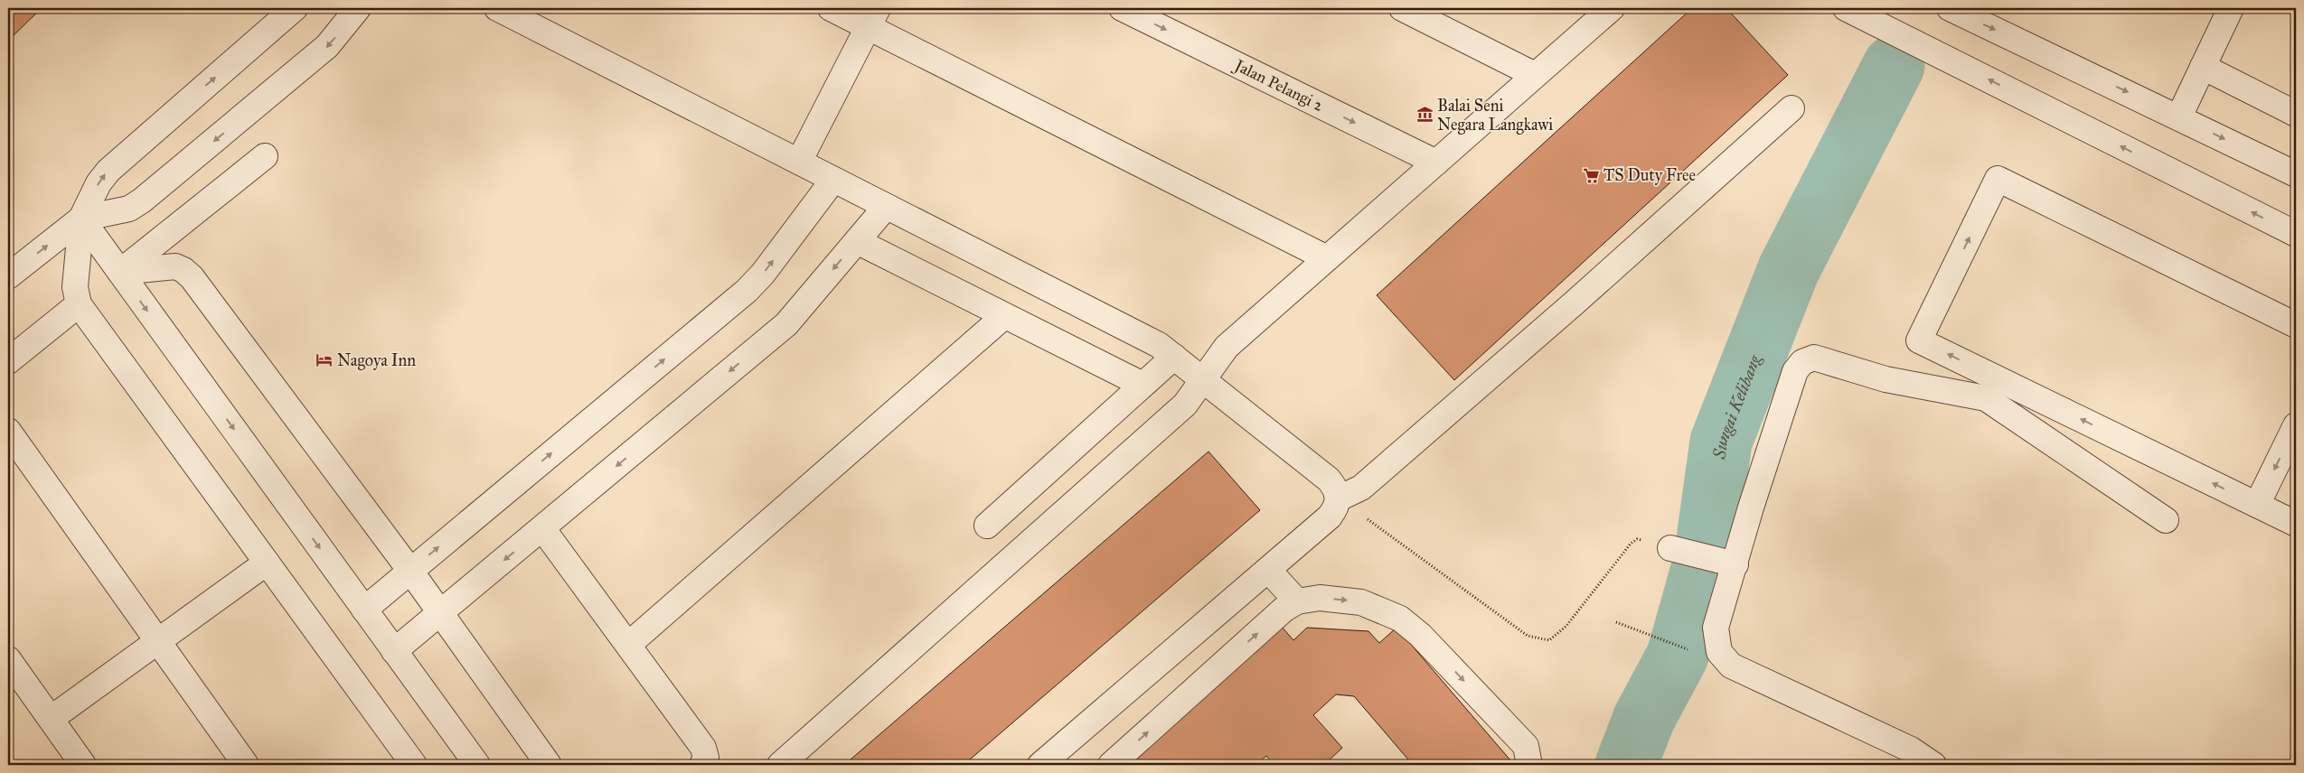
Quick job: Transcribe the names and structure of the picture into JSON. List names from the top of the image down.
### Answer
{
  "streets": {
    "street": ["Jalan Pelangi 2"]
  },
  "water": ["Sungai Kelibang"],
  "places": {
    "museum": ["Balai Seni Negara Langkawi"],
    "supermarket": ["TS Duty Free"],
    "hotel": ["Nagoya Inn"]
  }
}
